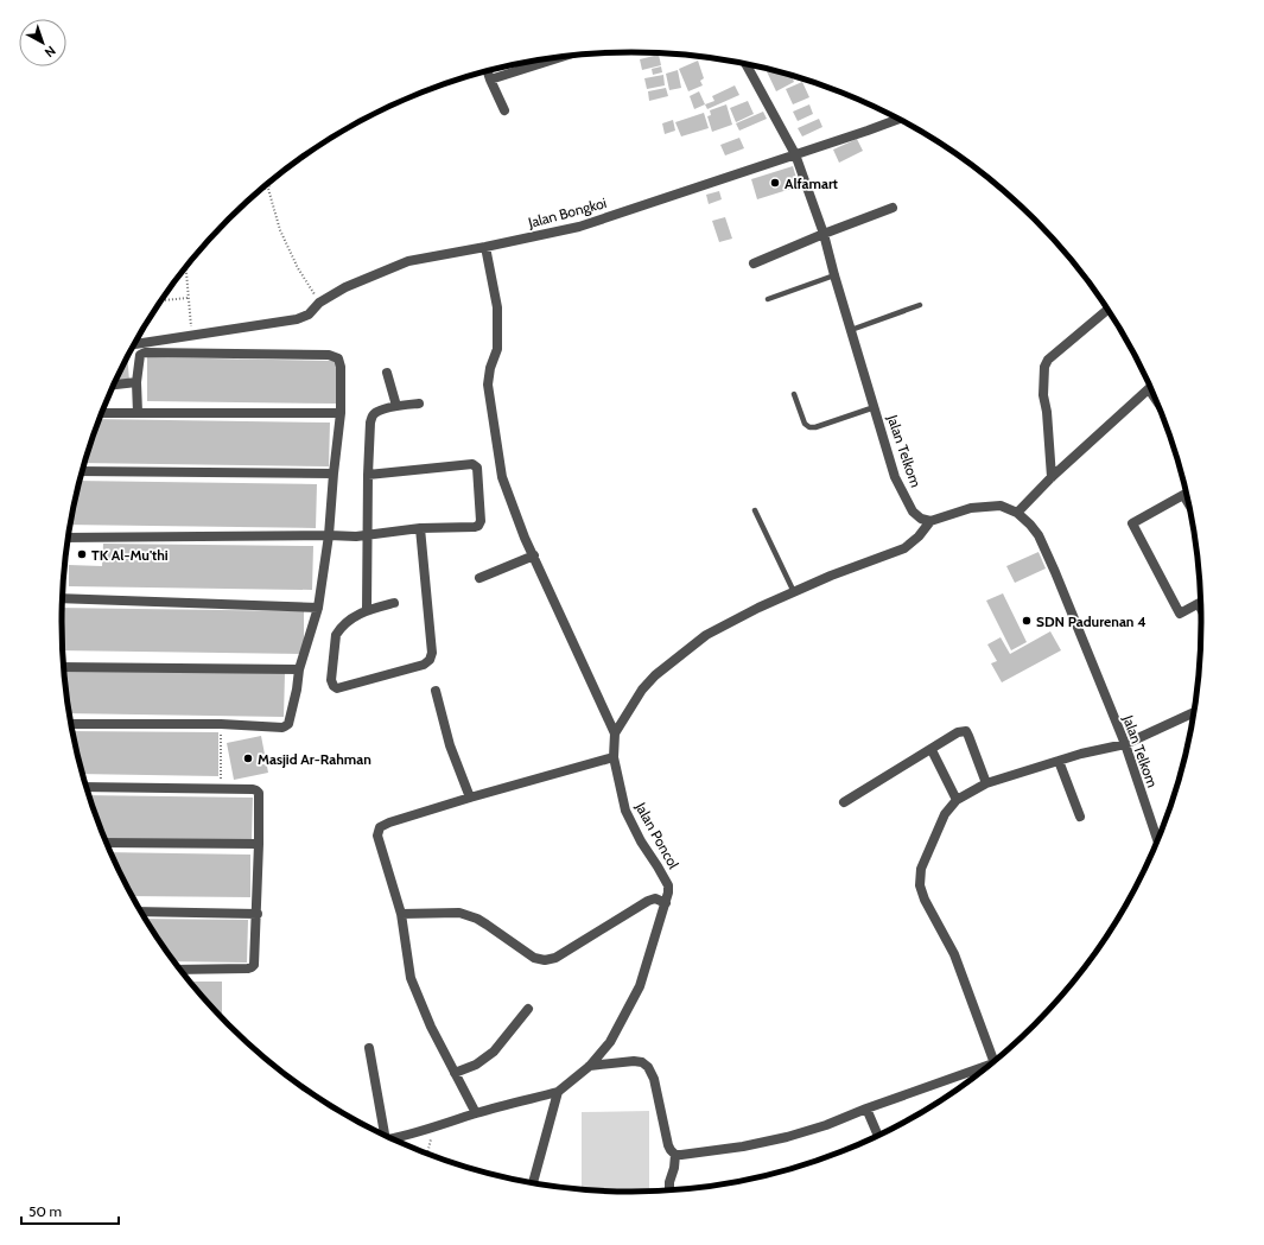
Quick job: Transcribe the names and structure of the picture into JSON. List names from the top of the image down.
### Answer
{
  "streets": {
    "street": ["Jalan Bongkoi", "Jalan Telkom", "Jalan Poncol"]
  },
  "crossings": [
    ["Jalan Bongkoi", "Jalan Telkom"],
    ["Jalan Telkom", "Jalan Poncol"]
  ],
  "places": [
    "Alfamart",
    "TK Al-Mu'thi",
    "SDN Padurenan 4",
    "Masjid Ar-Rahman"
  ],
  "scale_bar": "50 m",
  "north": "bottom right"
}
